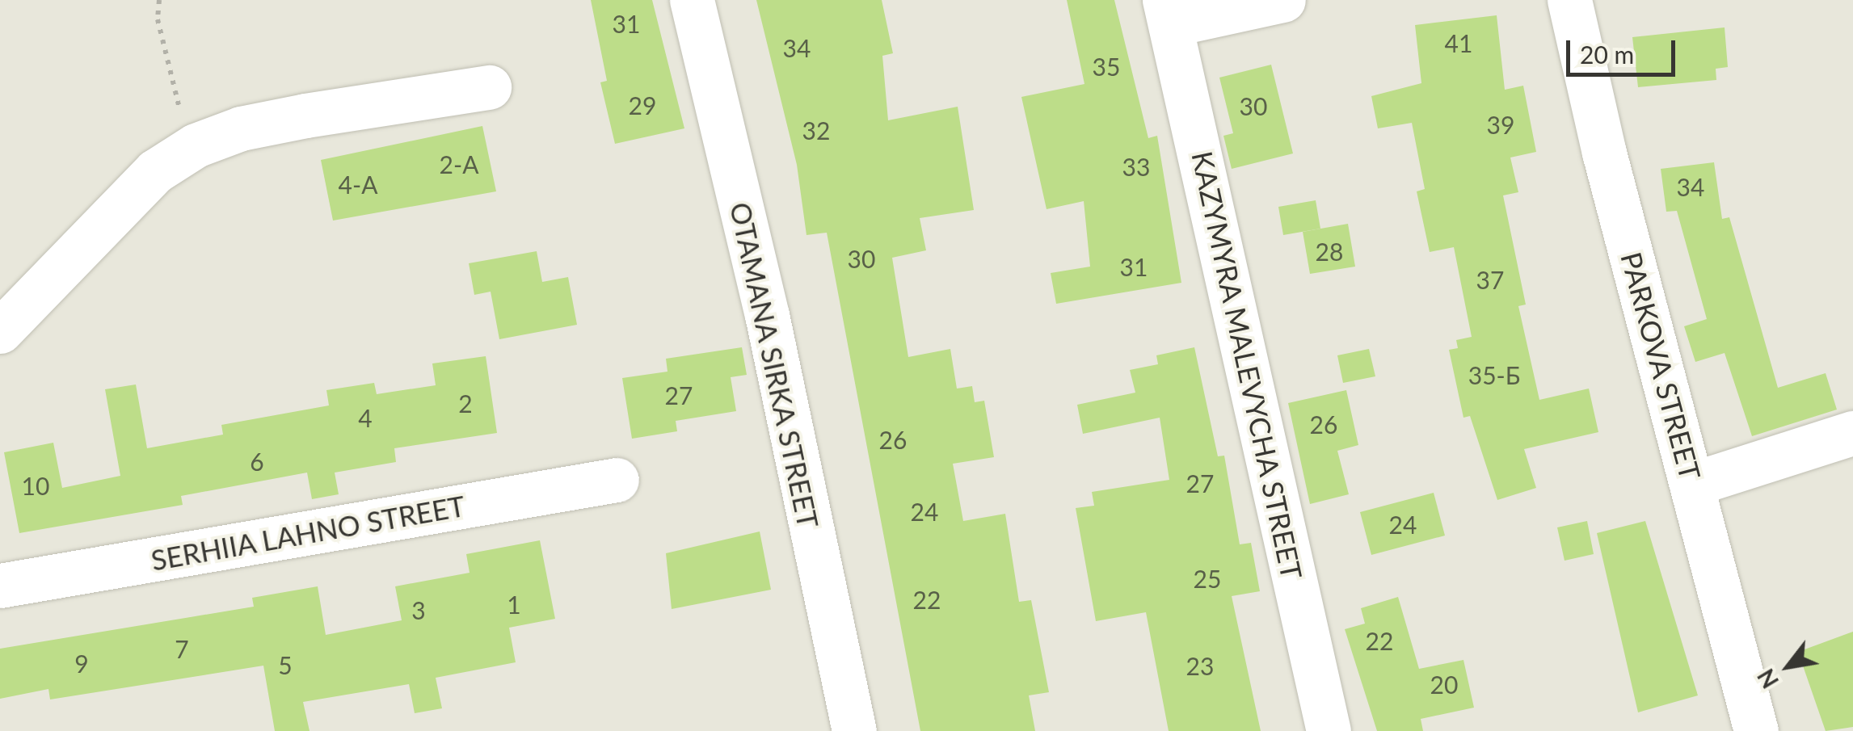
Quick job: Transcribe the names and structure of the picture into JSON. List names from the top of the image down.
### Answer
{
  "streets": {
    "street": [
      "OTAMANA SIRKA STREET",
      "KAZYMYRA MALEVYCHA STREET",
      "PARKOVA STREET",
      "SERHIIA LAHNO STREET"
    ]
  },
  "house_numbers": [
    "31",
    "41",
    "34",
    "35",
    "29",
    "30",
    "39",
    "32",
    "2-А",
    "33",
    "4-А",
    "34",
    "28",
    "30",
    "31",
    "37",
    "35-Б",
    "27",
    "2",
    "4",
    "26",
    "26",
    "6",
    "27",
    "10",
    "24",
    "24",
    "25",
    "22",
    "1",
    "3",
    "22",
    "7",
    "9",
    "5",
    "23",
    "20"
  ],
  "scale_bar": "20 m",
  "north": "bottom left"
}
